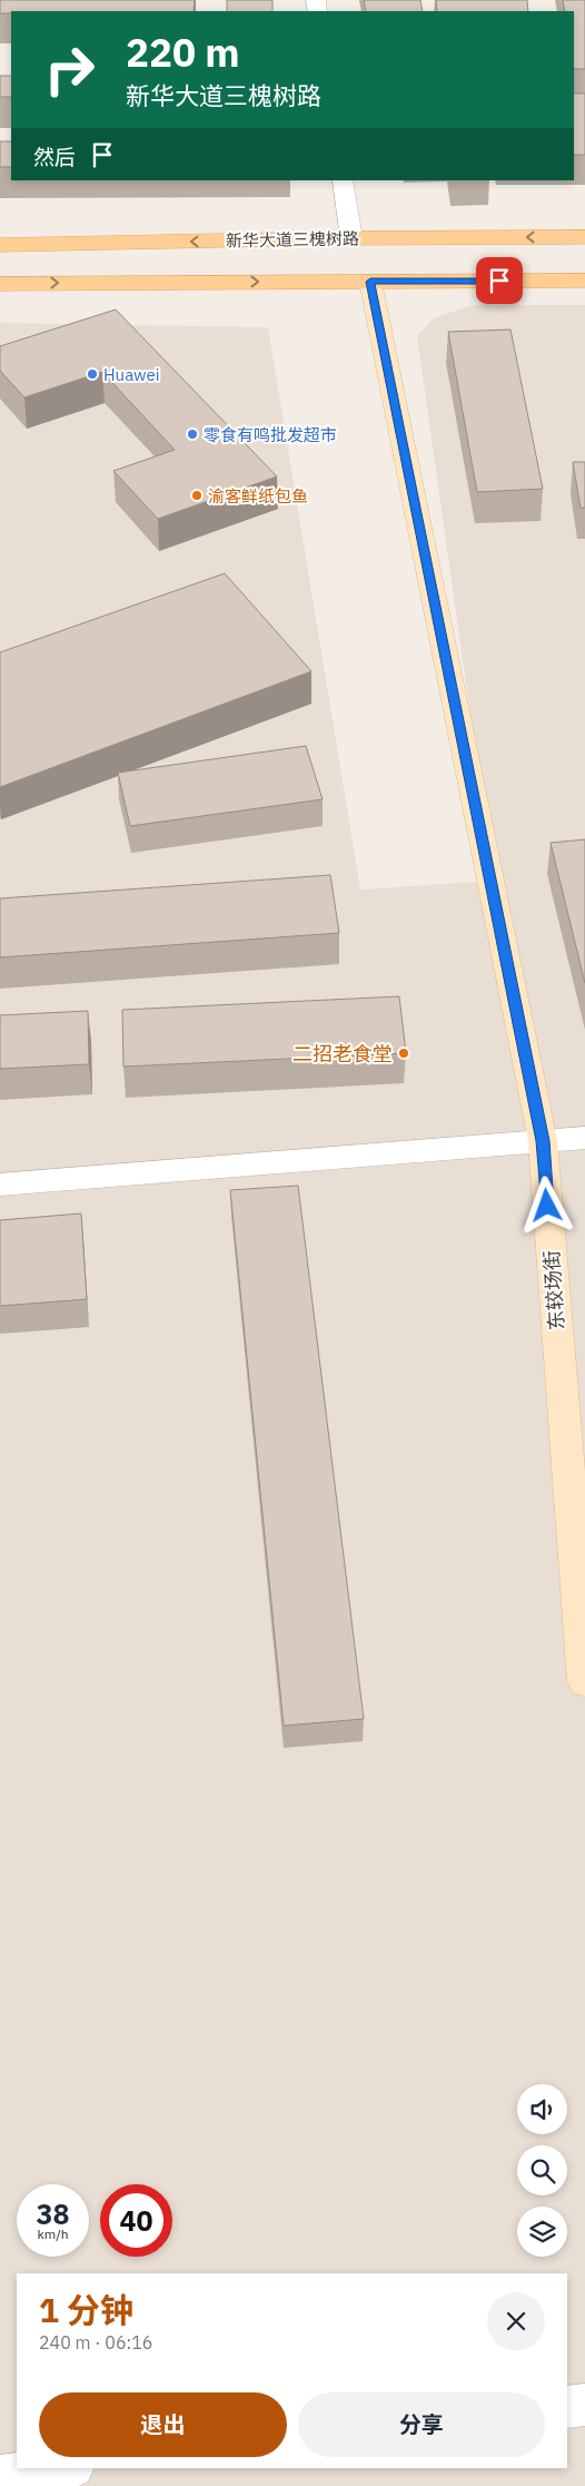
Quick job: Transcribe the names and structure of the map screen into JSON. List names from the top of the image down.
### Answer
{
  "streets": {
    "main road": ["新华大道三槐树路"],
    "street": ["东较场街"]
  },
  "places": [
    "Huawei",
    "零食有鸣批发超市",
    "渝客鲜纸包鱼",
    "二招老食堂"
  ],
  "page": {
    "turn": ["220 m", "新华大道三槐树路"],
    "then": "然后",
    "speed": "38 km/h",
    "limit": "40",
    "heading": ["1 分钟", "240 m · 06:16"],
    "buttons": ["退出", "分享"]
  }
}
